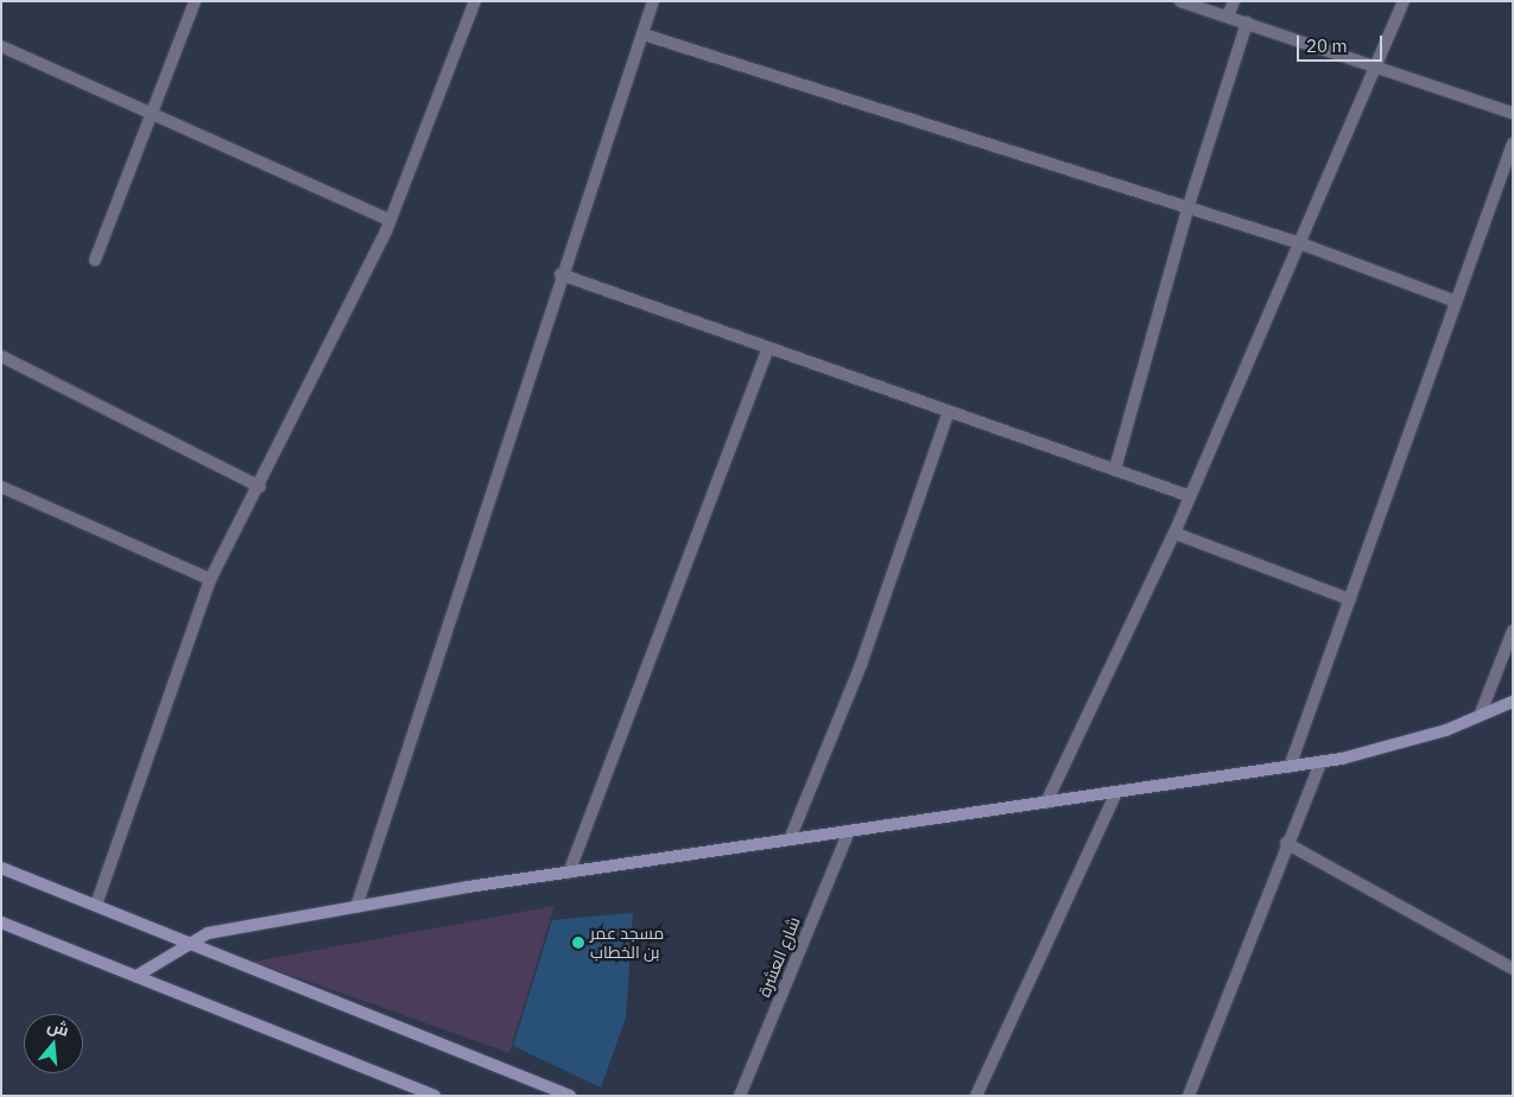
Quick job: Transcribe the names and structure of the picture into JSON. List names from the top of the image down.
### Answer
{
  "streets": {
    "street": ["شارع العشرة"]
  },
  "places": ["مسجد عمر بن الخطاب"],
  "scale_bar": "20 m",
  "north": "top"
}
